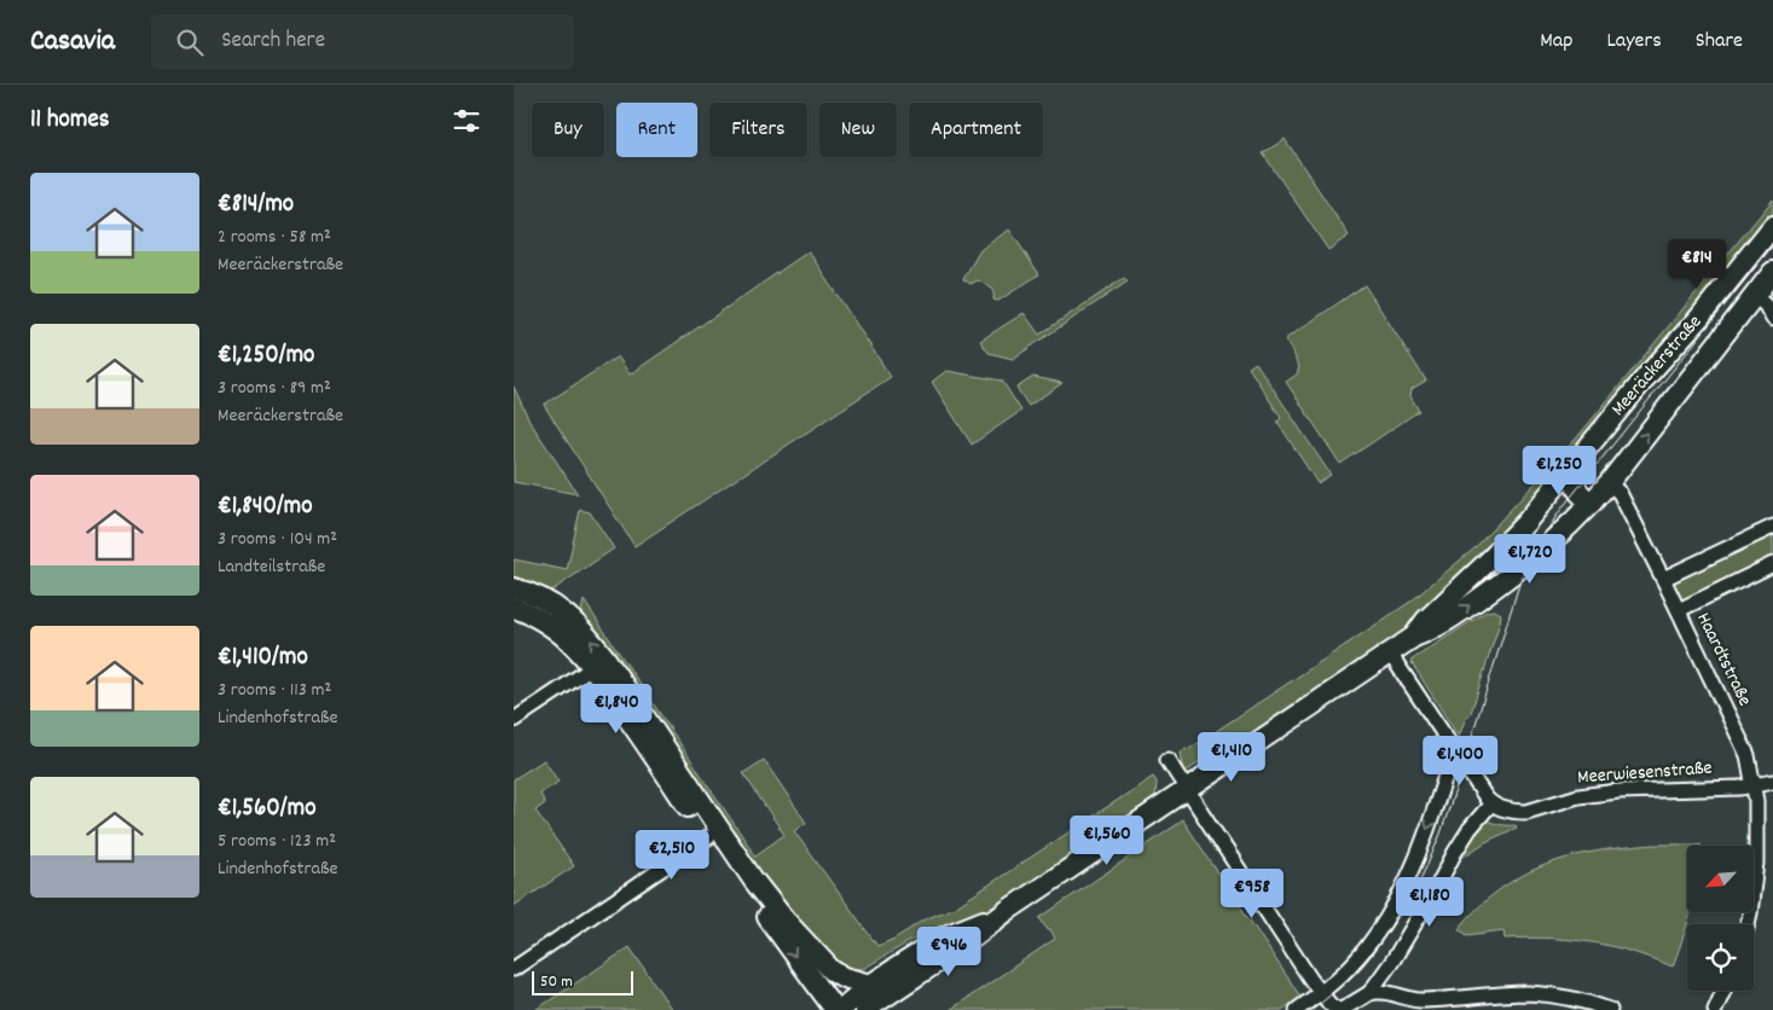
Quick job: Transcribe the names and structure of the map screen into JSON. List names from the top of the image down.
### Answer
{
  "streets": {
    "street": ["Meeräckerstraße", "Haardtstraße", "Meerwiesenstraße"]
  },
  "crossings": [
    ["Meeräckerstraße", "Haardtstraße"],
    ["Haardtstraße", "Meerwiesenstraße"]
  ],
  "scale_bar": "50 m",
  "north": "bottom left",
  "page": {
    "header": "Casavia",
    "search": "Search here",
    "nav": ["Map", "Layers", "Share"],
    "heading": "11 homes",
    "chip": [
      "Buy",
      "Rent",
      "Filters",
      "New",
      "Apartment"
    ],
    "list": [
      {
        "name": "€814/mo",
        "note": "2 rooms · 58 m² · Meeräckerstraße"
      },
      {
        "name": "€1,250/mo",
        "note": "3 rooms · 89 m² · Meeräckerstraße"
      },
      {
        "name": "€1,840/mo",
        "note": "3 rooms · 104 m² · Landteilstraße"
      },
      {
        "name": "€1,410/mo",
        "note": "3 rooms · 113 m² · Lindenhofstraße"
      },
      {
        "name": "€1,560/mo",
        "note": "5 rooms · 123 m² · Lindenhofstraße"
      }
    ],
    "price": [
      "€814",
      "€1,250",
      "€1,720",
      "€1,840",
      "€1,410",
      "€1,400",
      "€1,560",
      "€2,510",
      "€958",
      "€1,180",
      "€946"
    ],
    "scale": "50 m"
  }
}
